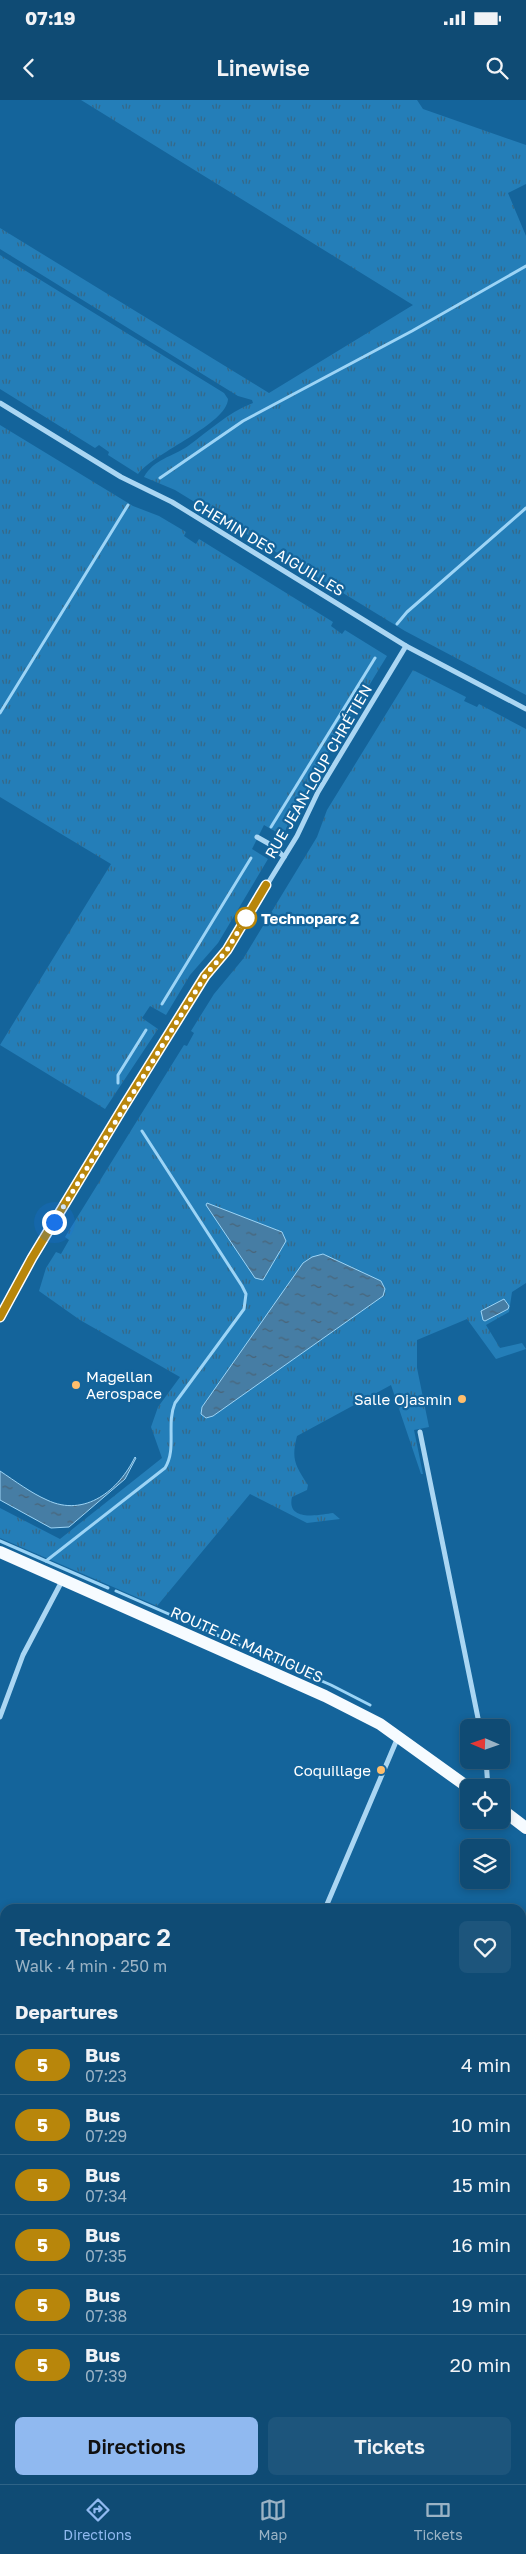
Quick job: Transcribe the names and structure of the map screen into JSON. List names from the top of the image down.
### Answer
{
  "streets": {
    "main road": ["ROUTE DE MARTIGUES"],
    "street": ["CHEMIN DES AIGUILLES", "RUE JEAN-LOUP CHRÉTIEN"]
  },
  "crossings": [
    ["CHEMIN DES AIGUILLES", "RUE JEAN-LOUP CHRÉTIEN"]
  ],
  "places": [
    "Technoparc 2",
    "Magellan Aerospace",
    "Salle Ojasmin",
    "Coquillage"
  ],
  "lines": ["bus line 5"],
  "north": "left",
  "page": {
    "status": "07:19",
    "header": "Linewise",
    "heading": [
      ["Technoparc 2", "Walk · 4 min · 250 m"],
      "Departures"
    ],
    "list": [
      {
        "mark": "5",
        "name": "Bus",
        "note": "07:23",
        "value": "4 min"
      },
      {
        "mark": "5",
        "name": "Bus",
        "note": "07:29",
        "value": "10 min"
      },
      {
        "mark": "5",
        "name": "Bus",
        "note": "07:34",
        "value": "15 min"
      },
      {
        "mark": "5",
        "name": "Bus",
        "note": "07:35",
        "value": "16 min"
      },
      {
        "mark": "5",
        "name": "Bus",
        "note": "07:38",
        "value": "19 min"
      },
      {
        "mark": "5",
        "name": "Bus",
        "note": "07:39",
        "value": "20 min"
      }
    ],
    "buttons": ["Directions", "Tickets"],
    "tabs": ["Directions", "Map", "Tickets"]
  }
}
